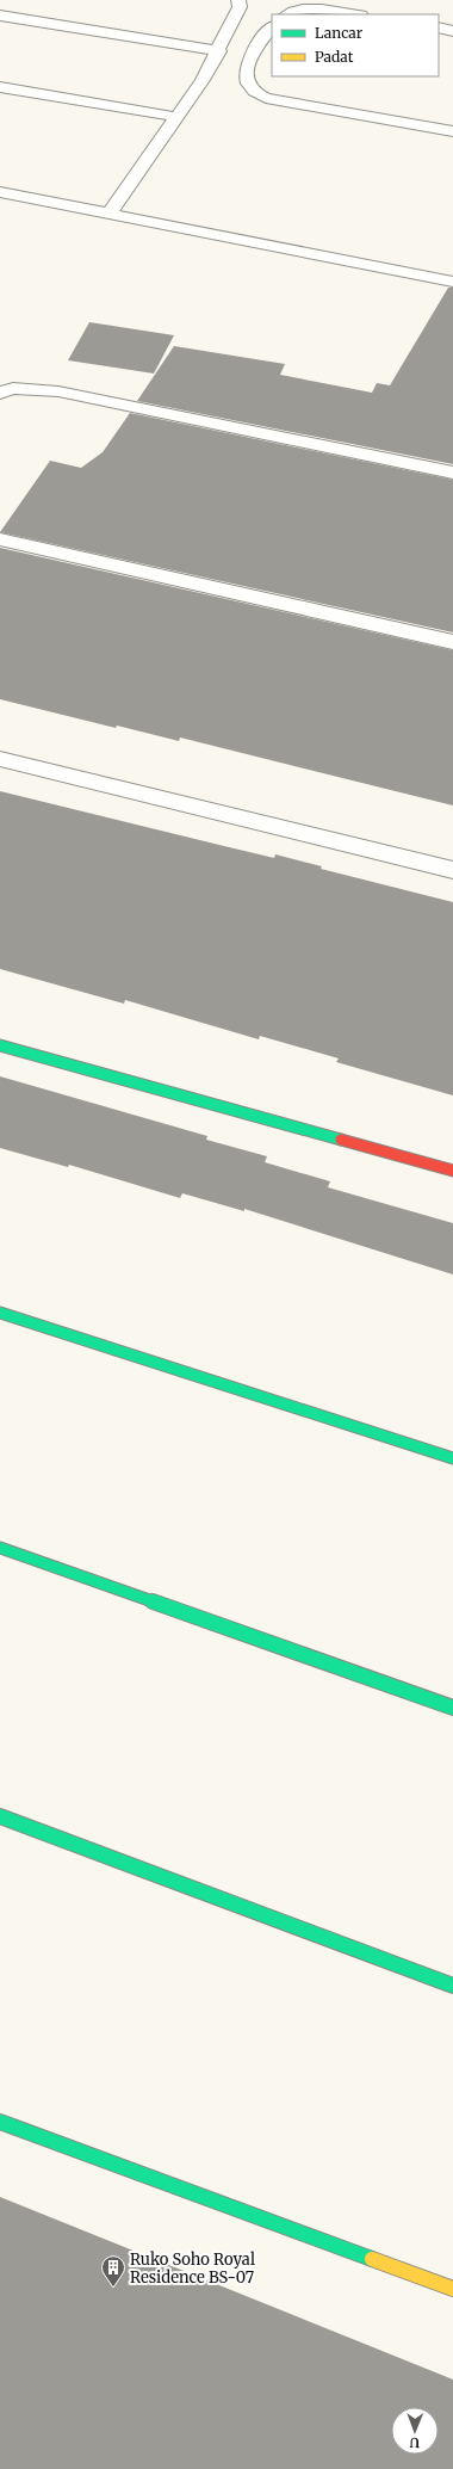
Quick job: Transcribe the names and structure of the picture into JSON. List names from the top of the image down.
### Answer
{
  "places": {
    "building": ["Ruko Soho Royal Residence BS-07"]
  },
  "legend": ["Lancar", "Padat"],
  "north": "bottom"
}
